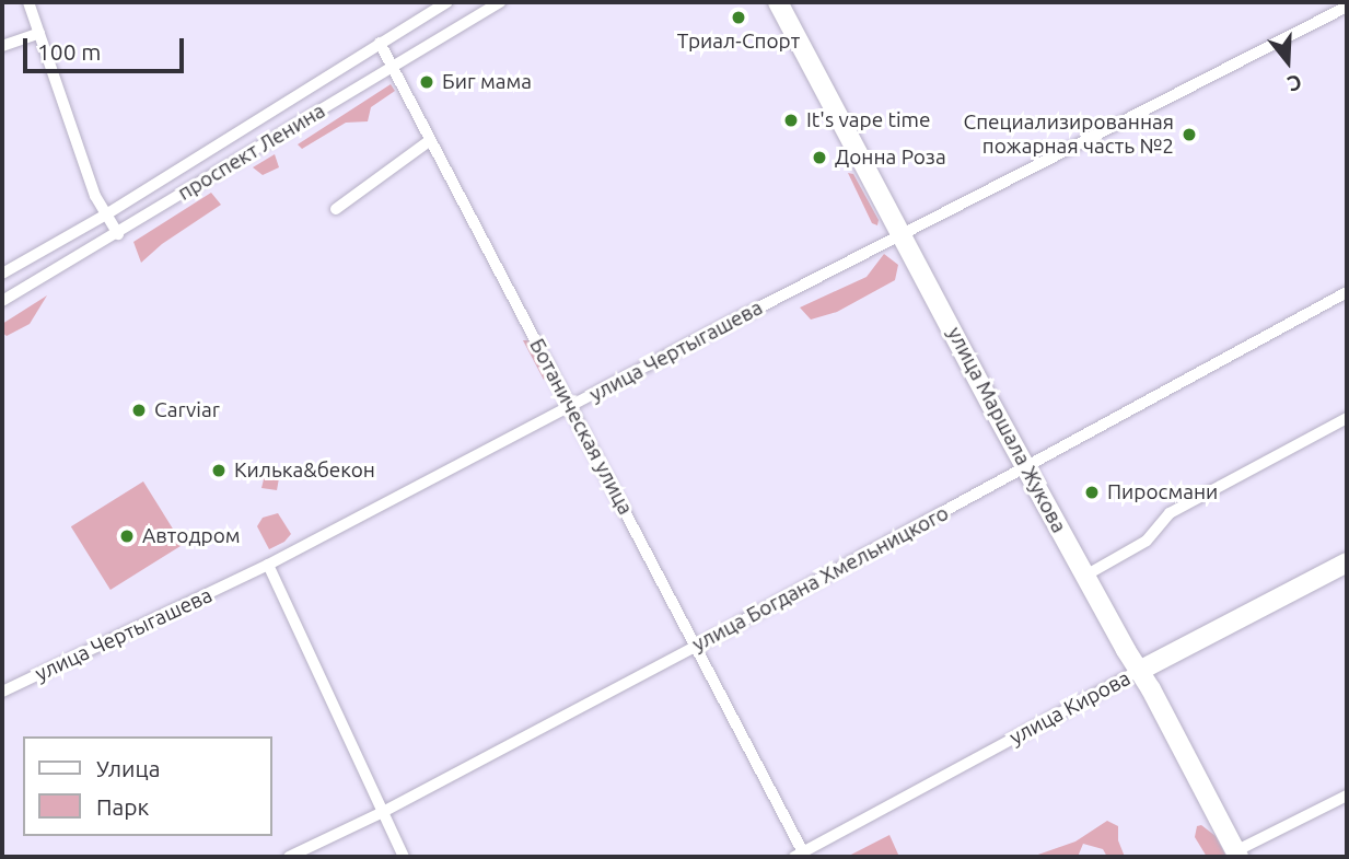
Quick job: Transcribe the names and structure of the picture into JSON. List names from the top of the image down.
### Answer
{
  "streets": {
    "main road": ["улица Маршала Жукова", "улица Кирова"],
    "street": [
      "проспект Ленина",
      "улица Чертыгашева",
      "Ботаническая улица",
      "улица Богдана Хмельницкого"
    ]
  },
  "crossings": [
    ["проспект Ленина", "Ботаническая улица"],
    ["улица Чертыгашева", "Ботаническая улица"],
    ["улица Чертыгашева", "улица Маршала Жукова"],
    ["Ботаническая улица", "улица Богдана Хмельницкого"],
    ["Ботаническая улица", "улица Кирова"],
    ["улица Маршала Жукова", "улица Богдана Хмельницкого"],
    ["улица Маршала Жукова", "улица Кирова"]
  ],
  "places": [
    "Триал-Спорт",
    "Биг мама",
    "It's vape time",
    "Специализированная пожарная часть №2",
    "Донна Роза",
    "Carviar",
    "Килька&бекон",
    "Пиросмани",
    "Автодром"
  ],
  "legend": ["Улица", "Парк"],
  "scale_bar": "100 m",
  "north": "bottom"
}
